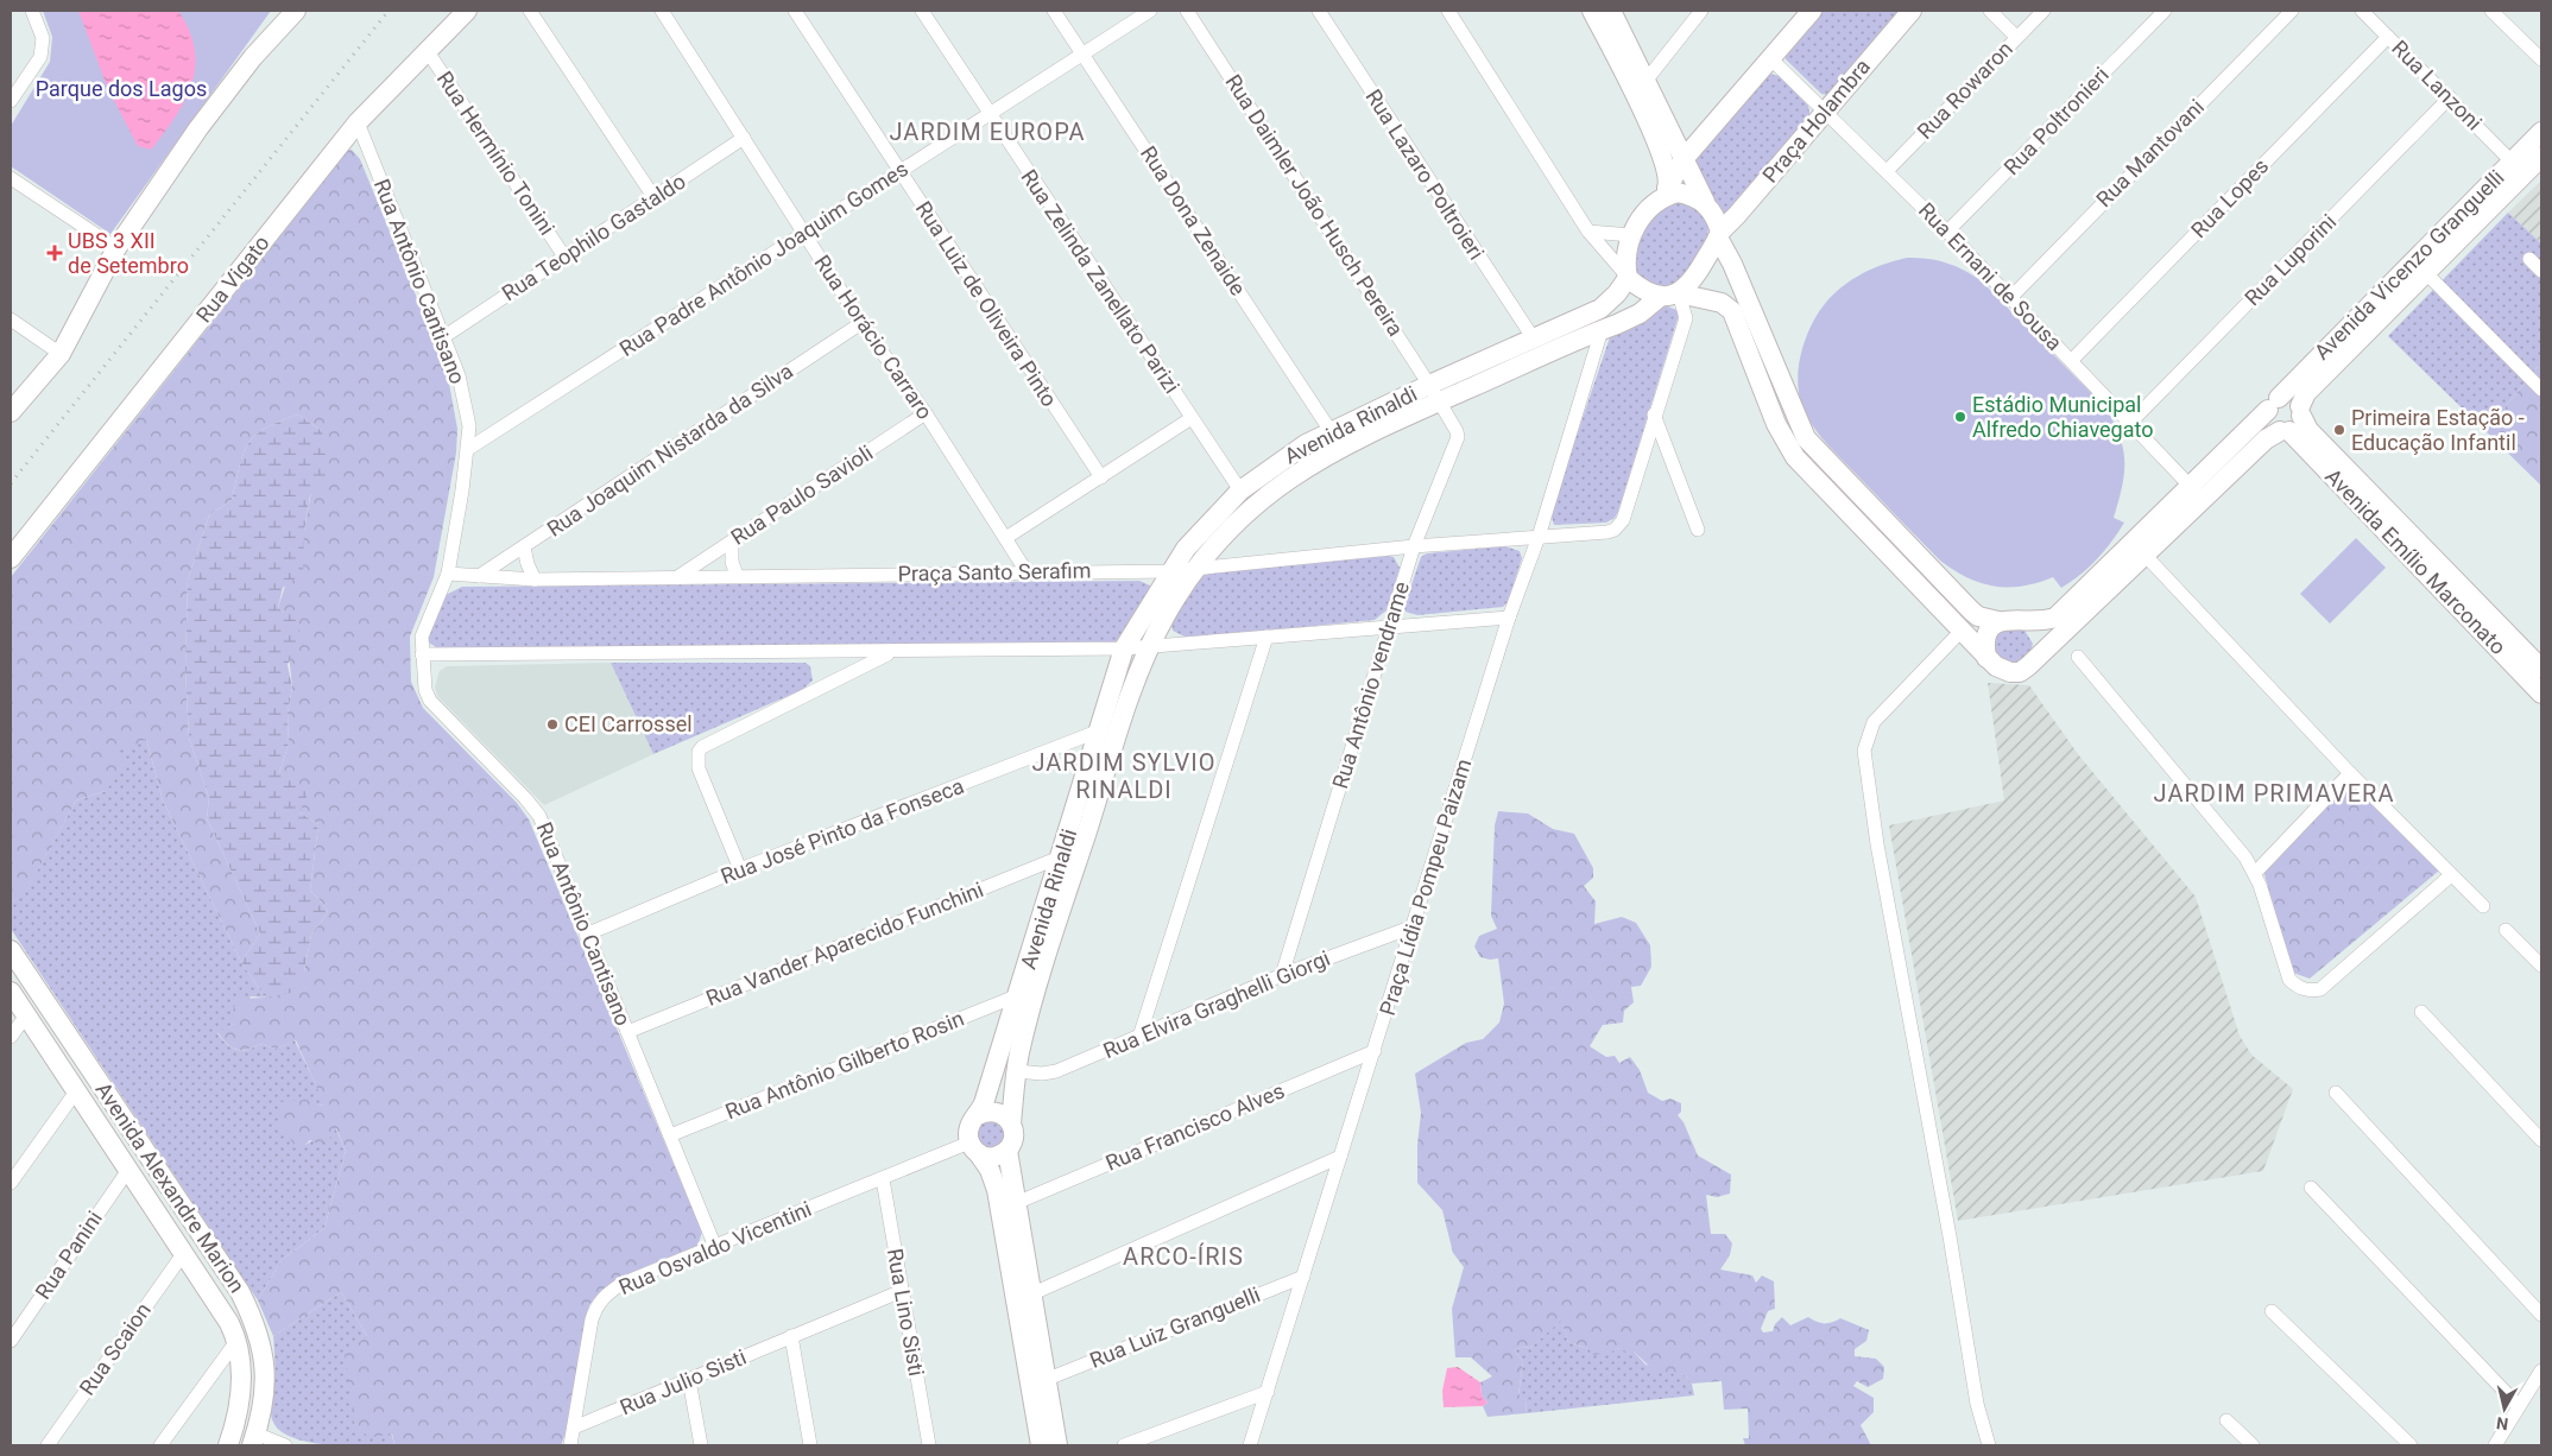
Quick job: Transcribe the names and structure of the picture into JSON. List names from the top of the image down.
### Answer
{
  "streets": {
    "main road": [
      "Praça Holambra",
      "Avenida Vicenzo Granguelli",
      "Rua Vigato",
      "Avenida Rinaldi",
      "Avenida Emílio Marconato",
      "Avenida Alexandre Marion"
    ],
    "street": [
      "Rua Lanzoni",
      "Rua Rowaron",
      "Rua Poltronieri",
      "Rua Hermínio Tonini",
      "Rua Mantovani",
      "Rua Lazaro Poltroieri",
      "Rua Lopes",
      "Rua Daimler João Husch Pereira",
      "Rua Dona Zenaide",
      "Rua Teophilo Gastaldo",
      "Rua Padre Antônio Joaquim Gomes",
      "Rua Luporini",
      "Rua Ernani de Sousa",
      "Rua Antônio Cantisano",
      "Rua Zelinda Zanellato Parizi",
      "Rua Luiz de Oliveira Pinto",
      "Rua Horácio Carraro",
      "Rua Joaquim Nistarda da Silva",
      "Rua Paulo Savioli",
      "Praça Santo Serafim",
      "Rua Antônio vendrame",
      "Rua José Pinto da Fonseca",
      "Praça Lídia Pompeu Paizam",
      "Rua Vander Aparecido Funchini",
      "Rua Elvira Graghelli Giorgi",
      "Rua Antônio Gilberto Rosin",
      "Rua Francisco Alves",
      "Rua Osvaldo Vicentini",
      "Rua Panini",
      "Rua Lino Sisti",
      "Rua Luiz Granguelli",
      "Rua Scaion",
      "Rua Julio Sisti"
    ]
  },
  "crossings": [
    ["Rua Lanzoni", "Rua Lopes"],
    ["Rua Lanzoni", "Rua Luporini"],
    ["Rua Lanzoni", "Avenida Vicenzo Granguelli"],
    ["Rua Rowaron", "Rua Ernani de Sousa"],
    ["Praça Holambra", "Rua Ernani de Sousa"],
    ["Praça Holambra", "Avenida Rinaldi"],
    ["Praça Holambra", "Praça Santo Serafim"],
    ["Rua Poltronieri", "Rua Ernani de Sousa"],
    ["Rua Hermínio Tonini", "Rua Teophilo Gastaldo"],
    ["Rua Hermínio Tonini", "Rua Vigato"],
    ["Rua Mantovani", "Rua Ernani de Sousa"],
    ["Rua Lazaro Poltroieri", "Avenida Rinaldi"],
    ["Rua Lopes", "Rua Ernani de Sousa"],
    ["Rua Daimler João Husch Pereira", "Avenida Rinaldi"],
    ["Rua Daimler João Husch Pereira", "Rua Antônio vendrame"],
    ["Rua Dona Zenaide", "Rua Padre Antônio Joaquim Gomes"],
    ["Rua Dona Zenaide", "Avenida Rinaldi"],
    ["Rua Teophilo Gastaldo", "Rua Antônio Cantisano"],
    ["Rua Teophilo Gastaldo", "Rua Horácio Carraro"],
    ["Rua Padre Antônio Joaquim Gomes", "Rua Antônio Cantisano"],
    ["Rua Padre Antônio Joaquim Gomes", "Rua Zelinda Zanellato Parizi"],
    ["Rua Padre Antônio Joaquim Gomes", "Rua Luiz de Oliveira Pinto"],
    ["Rua Padre Antônio Joaquim Gomes", "Rua Horácio Carraro"],
    ["Rua Luporini", "Rua Ernani de Sousa"],
    ["Avenida Vicenzo Granguelli", "Rua Ernani de Sousa"],
    ["Avenida Vicenzo Granguelli", "Avenida Emílio Marconato"],
    ["Rua Vigato", "Rua Antônio Cantisano"],
    ["Rua Antônio Cantisano", "Praça Santo Serafim"],
    ["Rua Antônio Cantisano", "Rua José Pinto da Fonseca"],
    ["Rua Antônio Cantisano", "Rua Vander Aparecido Funchini"],
    ["Rua Antônio Cantisano", "Rua Antônio Gilberto Rosin"],
    ["Rua Antônio Cantisano", "Rua Osvaldo Vicentini"],
    ["Rua Zelinda Zanellato Parizi", "Avenida Rinaldi"],
    ["Rua Horácio Carraro", "Rua Joaquim Nistarda da Silva"],
    ["Rua Horácio Carraro", "Rua Paulo Savioli"],
    ["Rua Horácio Carraro", "Praça Santo Serafim"],
    ["Avenida Rinaldi", "Praça Santo Serafim"],
    ["Avenida Rinaldi", "Rua Antônio vendrame"],
    ["Avenida Rinaldi", "Rua José Pinto da Fonseca"],
    ["Avenida Rinaldi", "Praça Lídia Pompeu Paizam"],
    ["Avenida Rinaldi", "Rua Vander Aparecido Funchini"],
    ["Avenida Rinaldi", "Rua Elvira Graghelli Giorgi"],
    ["Avenida Rinaldi", "Rua Antônio Gilberto Rosin"],
    ["Avenida Rinaldi", "Rua Osvaldo Vicentini"],
    ["Rua Joaquim Nistarda da Silva", "Praça Santo Serafim"],
    ["Rua Paulo Savioli", "Praça Santo Serafim"],
    ["Praça Santo Serafim", "Rua Antônio vendrame"],
    ["Praça Santo Serafim", "Praça Lídia Pompeu Paizam"],
    ["Rua Antônio vendrame", "Rua Elvira Graghelli Giorgi"],
    ["Praça Lídia Pompeu Paizam", "Rua Elvira Graghelli Giorgi"],
    ["Praça Lídia Pompeu Paizam", "Rua Francisco Alves"],
    ["Praça Lídia Pompeu Paizam", "Rua Luiz Granguelli"],
    ["Avenida Alexandre Marion", "Rua Panini"],
    ["Avenida Alexandre Marion", "Rua Scaion"],
    ["Rua Osvaldo Vicentini", "Rua Lino Sisti"],
    ["Rua Osvaldo Vicentini", "Rua Julio Sisti"],
    ["Rua Lino Sisti", "Rua Julio Sisti"]
  ],
  "districts": [
    "JARDIM EUROPA",
    "JARDIM SYLVIO RINALDI",
    "JARDIM PRIMAVERA",
    "ARCO-ÍRIS"
  ],
  "parks": ["Parque dos Lagos"],
  "places": {
    "health": ["UBS 3 XII de Setembro"],
    "other": ["Estádio Municipal Alfredo Chiavegato", "Primeira Estação - Educação Infantil", "CEI Carrossel"]
  },
  "north": "bottom"
}
